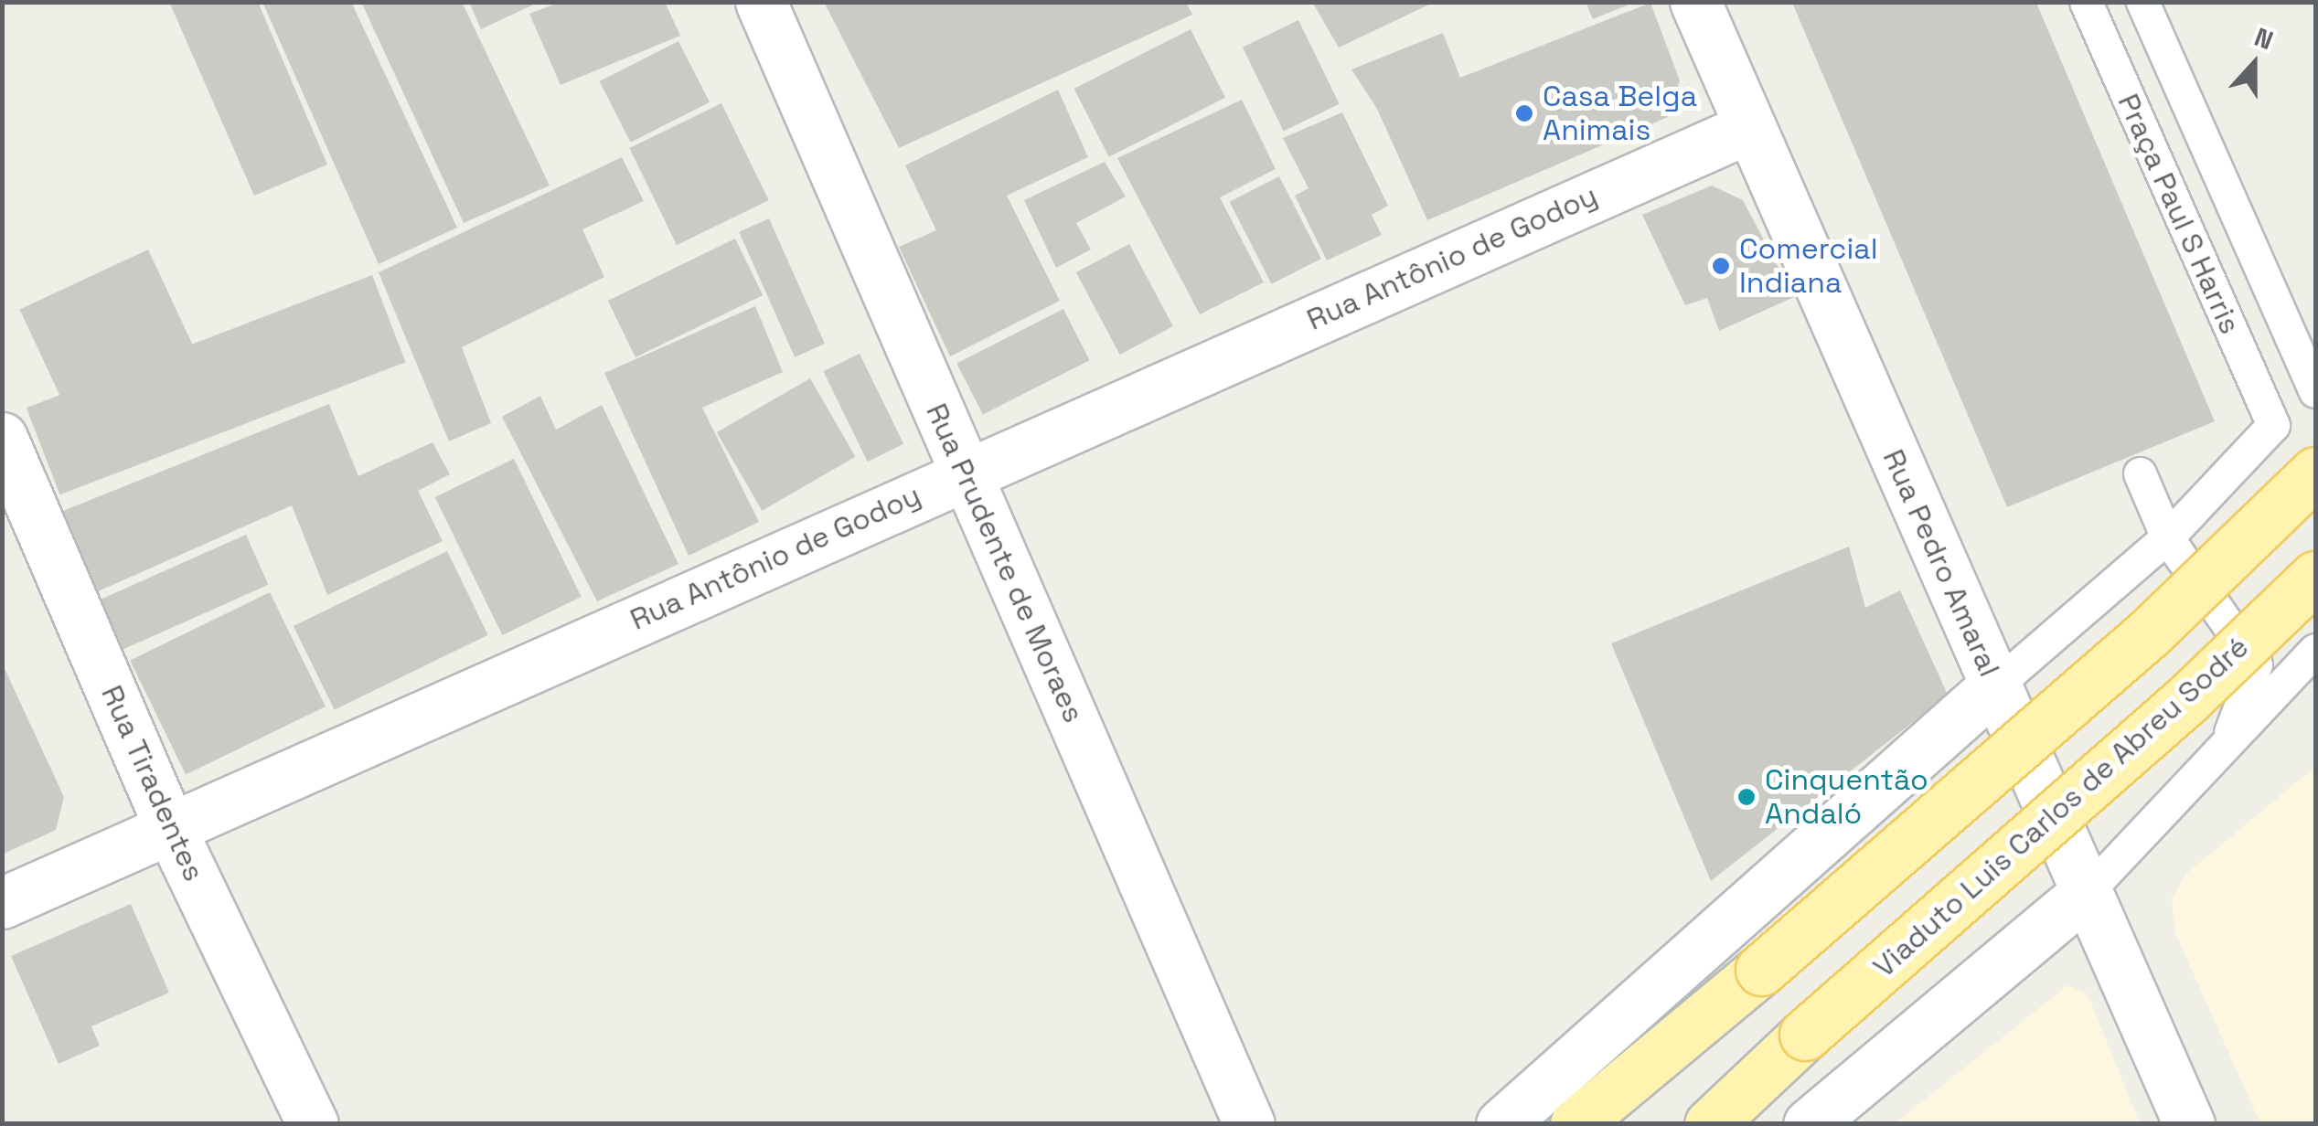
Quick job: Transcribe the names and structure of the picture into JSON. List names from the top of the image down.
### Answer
{
  "streets": {
    "main road": ["Viaduto Luis Carlos de Abreu Sodré"],
    "street": [
      "Rua Antônio de Godoy",
      "Rua Prudente de Moraes",
      "Rua Pedro Amaral",
      "Rua Tiradentes"
    ],
    "lane": ["Praça Paul S Harris"]
  },
  "crossings": [
    ["Rua Antônio de Godoy", "Rua Prudente de Moraes"],
    ["Rua Antônio de Godoy", "Rua Pedro Amaral"],
    ["Rua Antônio de Godoy", "Rua Tiradentes"]
  ],
  "places": ["Casa Belga Animais", "Comercial Indiana", "Cinquentão Andaló"],
  "north": "top"
}
